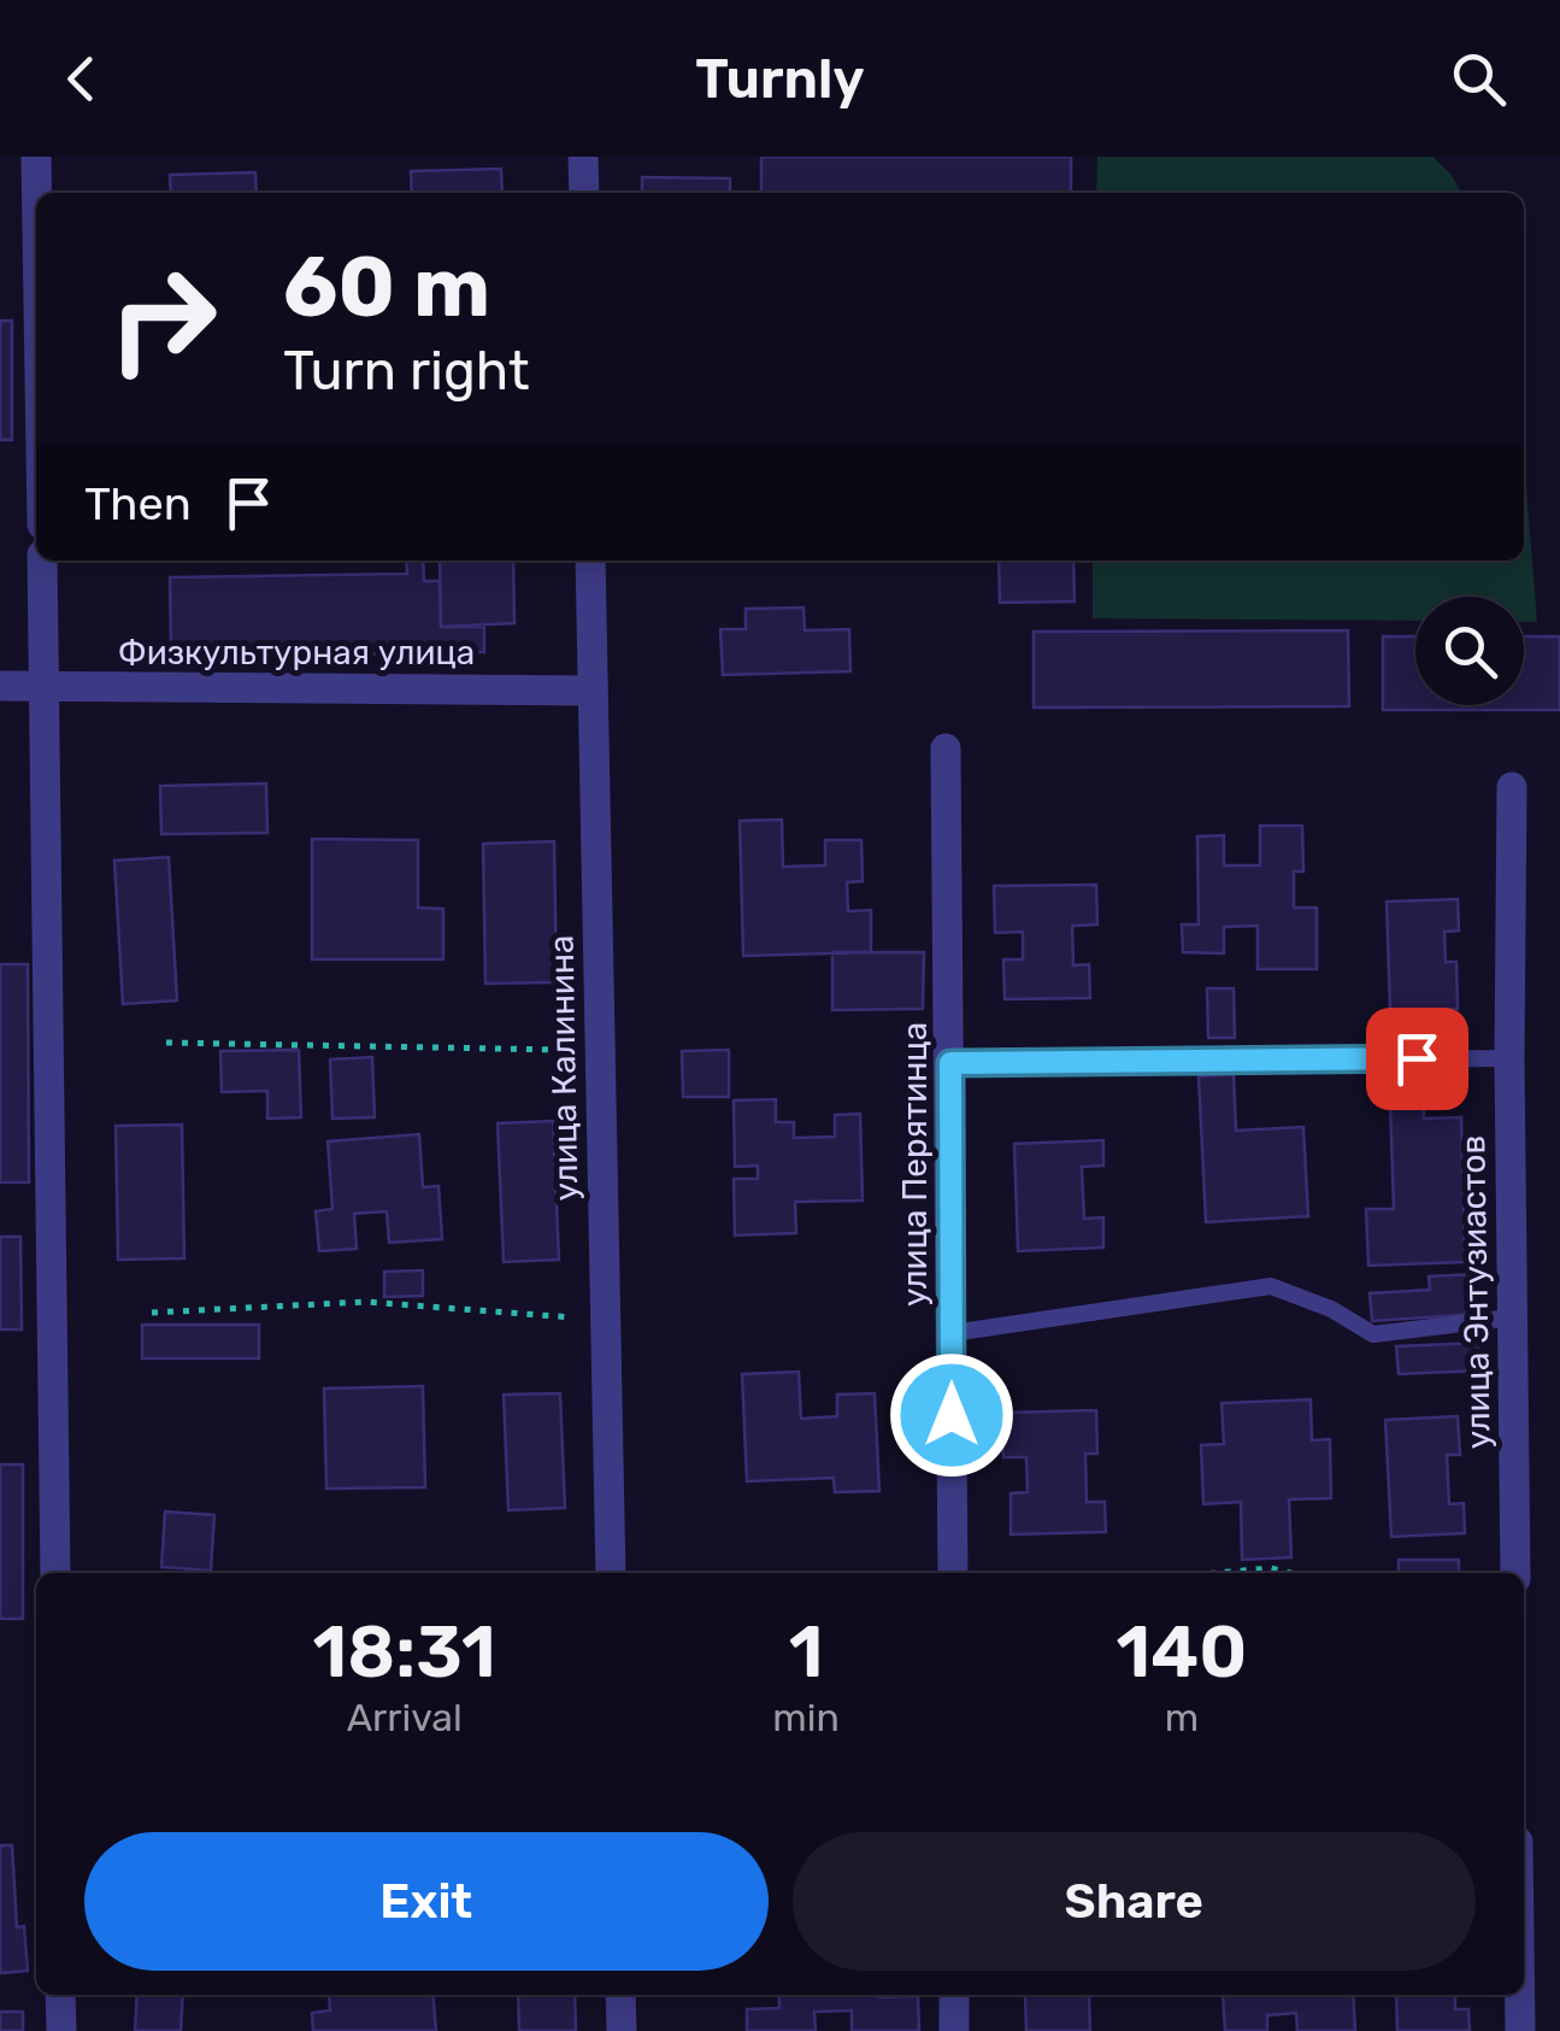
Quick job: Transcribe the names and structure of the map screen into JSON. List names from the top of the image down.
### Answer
{
  "streets": {
    "street": [
      "Физкультурная улица",
      "улица Калинина",
      "улица Перятинца",
      "улица Энтузиастов"
    ]
  },
  "crossings": [
    ["Физкультурная улица", "улица Калинина"]
  ],
  "page": {
    "header": "Turnly",
    "turn": ["60 m", "Turn right"],
    "then": "Then",
    "eta": [
      "18:31",
      "Arrival",
      "1",
      "min",
      "140",
      "m"
    ],
    "buttons": ["Exit", "Share"]
  }
}
